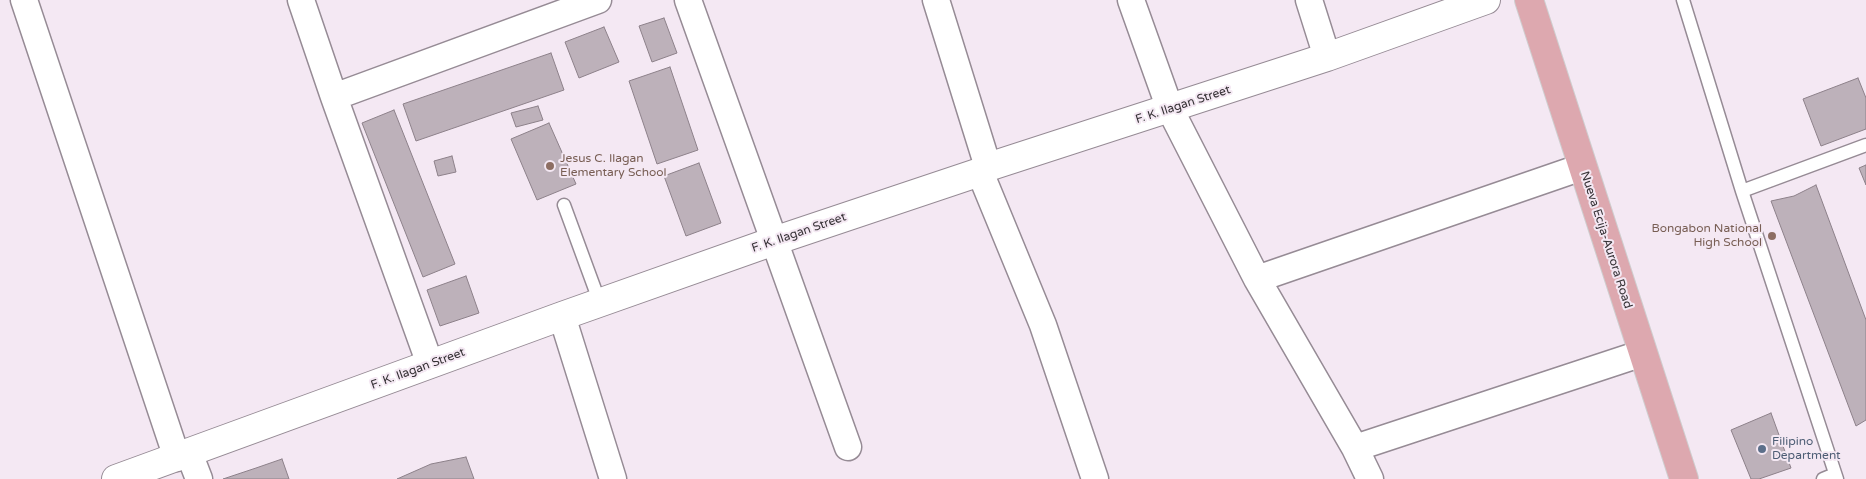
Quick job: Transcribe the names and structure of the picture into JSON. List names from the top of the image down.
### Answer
{
  "streets": {
    "main road": ["Nueva Ecija-Aurora Road"],
    "street": ["F. K. Ilagan Street"]
  },
  "places": ["Jesus C. Ilagan Elementary School", "Bongabon National High School", "Filipino Department"]
}
